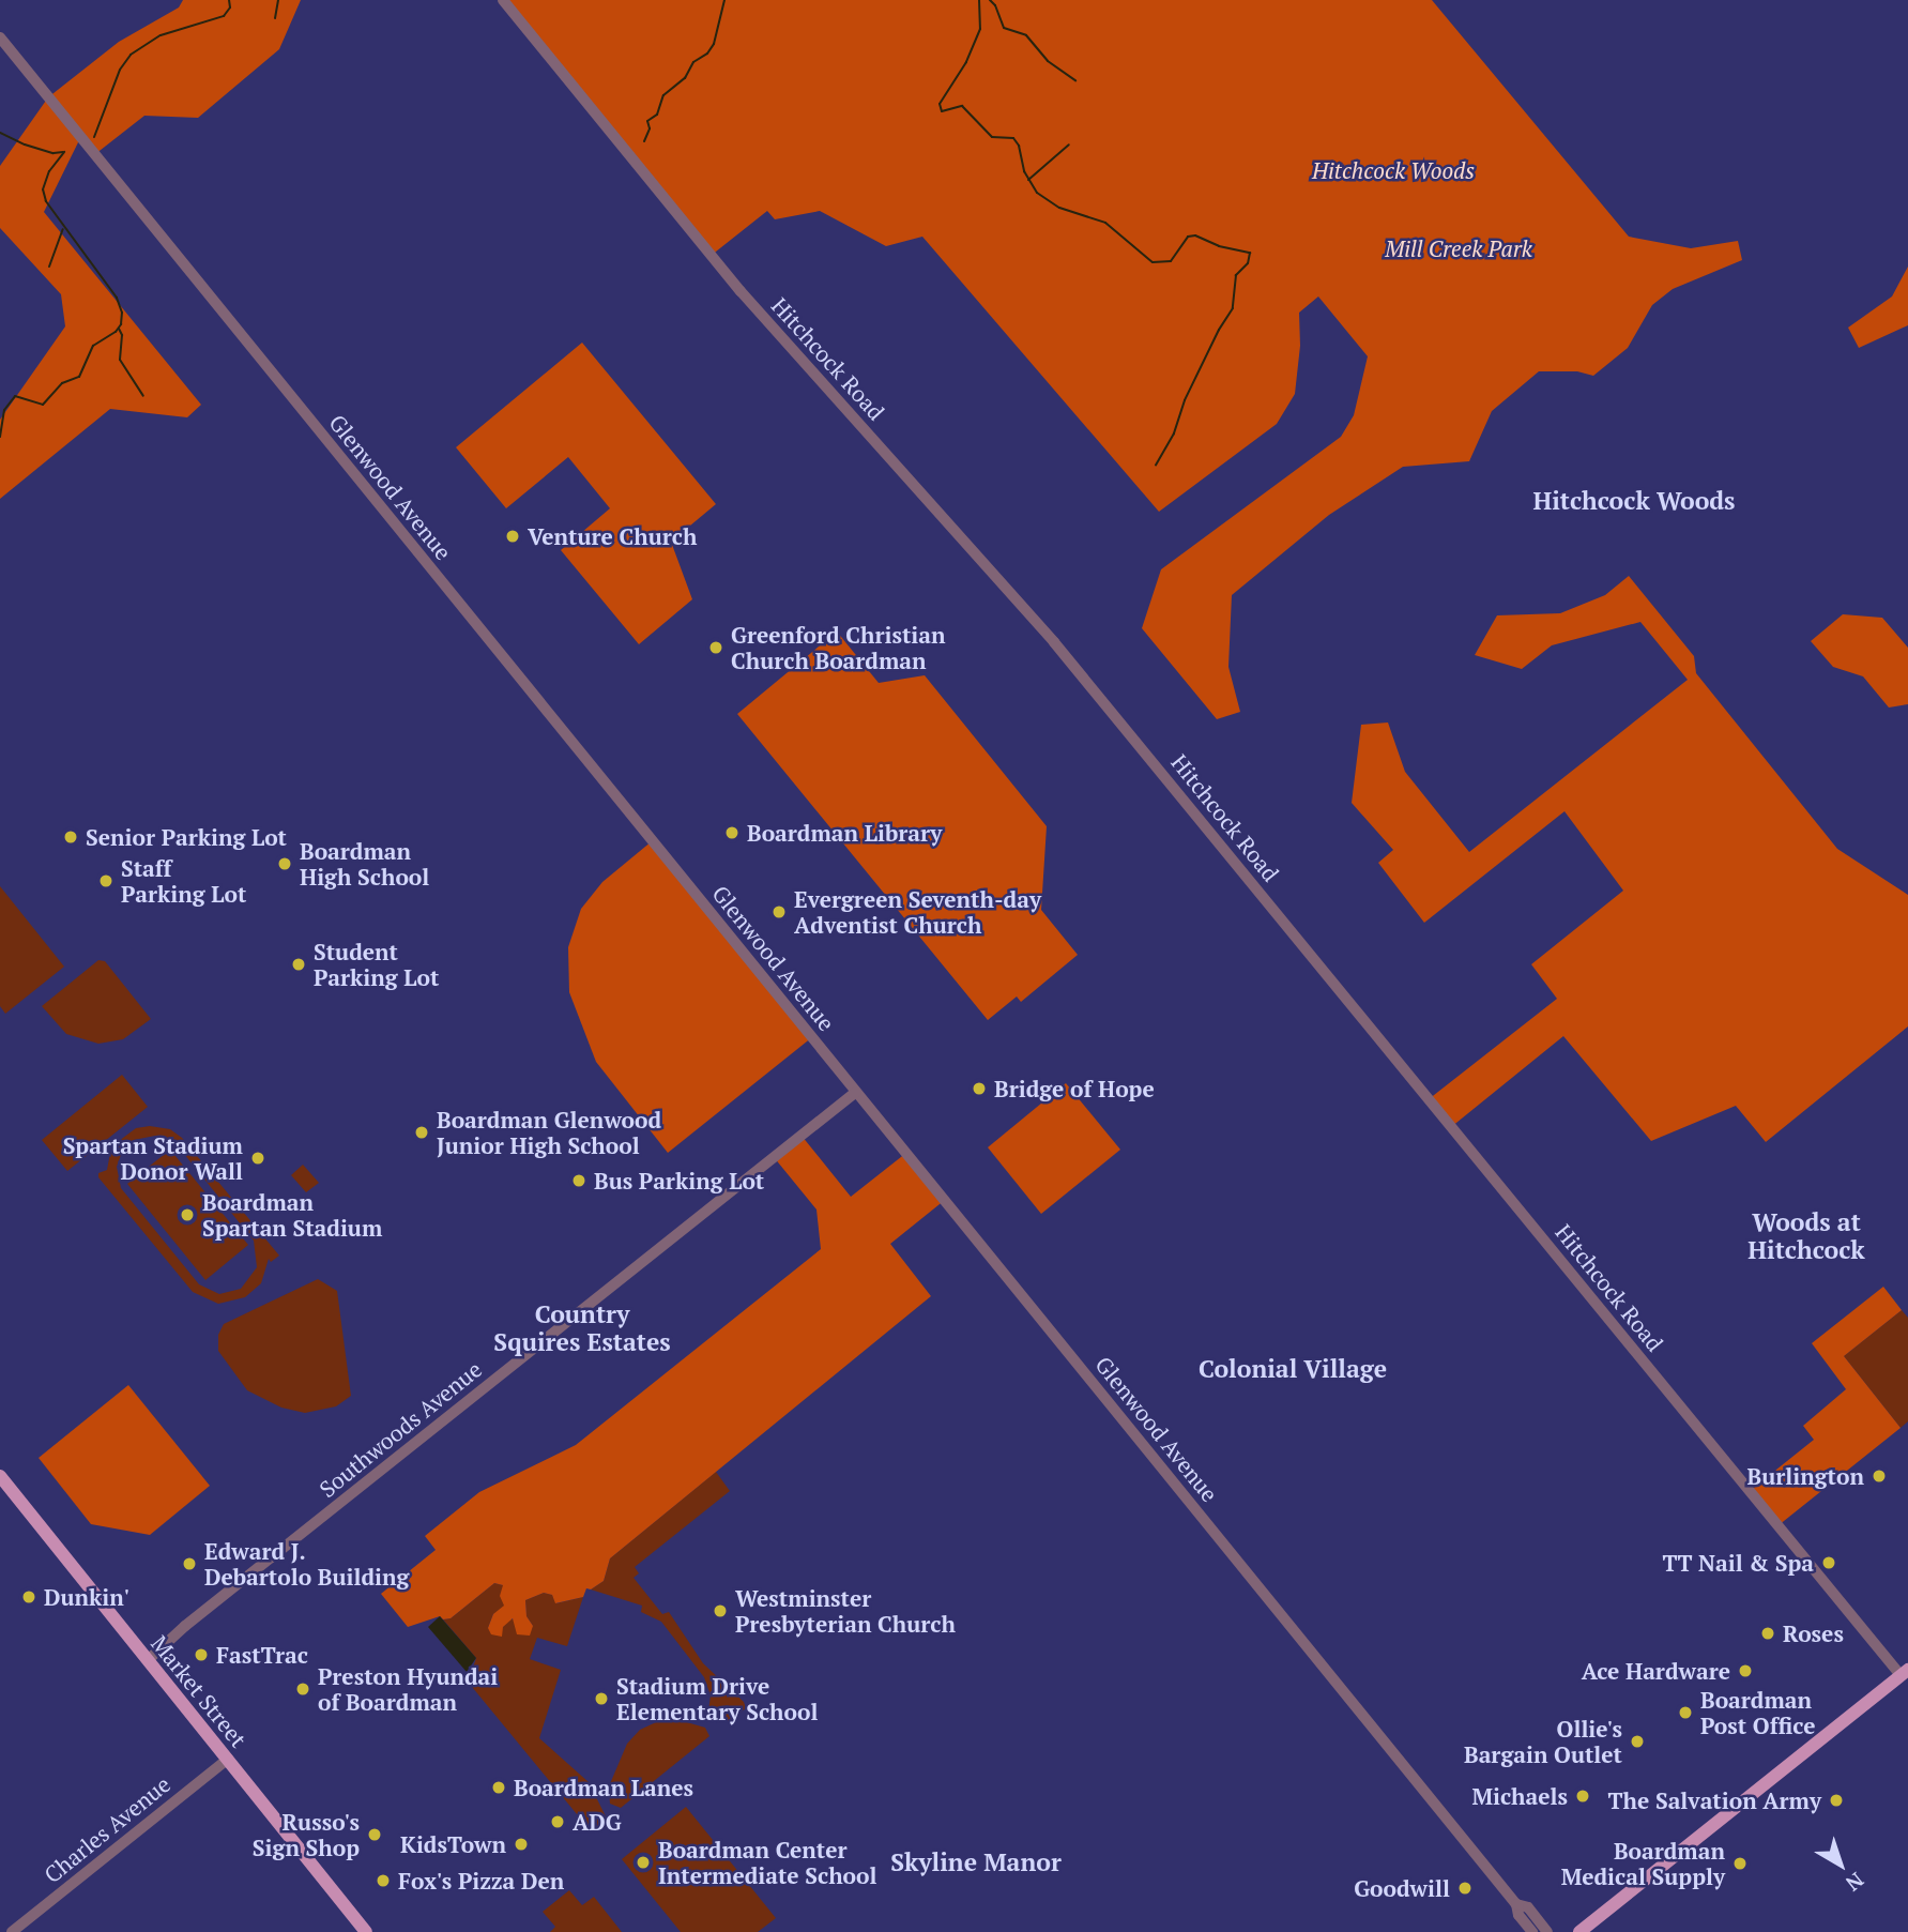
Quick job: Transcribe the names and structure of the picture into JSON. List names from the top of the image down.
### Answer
{
  "streets": {
    "main road": ["Market Street"],
    "street": [
      "Hitchcock Road",
      "Glenwood Avenue",
      "Southwoods Avenue",
      "Charles Avenue"
    ]
  },
  "crossings": [
    ["Glenwood Avenue", "Southwoods Avenue"],
    ["Southwoods Avenue", "Market Street"],
    ["Market Street", "Charles Avenue"]
  ],
  "districts": [
    "Hitchcock Woods",
    "Woods at Hitchcock",
    "Country Squires Estates",
    "Colonial Village",
    "Skyline Manor"
  ],
  "parks": ["Hitchcock Woods", "Mill Creek Park"],
  "places": [
    "Venture Church",
    "Greenford Christian Church Boardman",
    "Boardman Library",
    "Senior Parking Lot",
    "Boardman High School",
    "Staff Parking Lot",
    "Evergreen Seventh-day Adventist Church",
    "Student Parking Lot",
    "Bridge of Hope",
    "Boardman Glenwood Junior High School",
    "Spartan Stadium Donor Wall",
    "Bus Parking Lot",
    "Boardman Spartan Stadium",
    "Burlington",
    "TT Nail & Spa",
    "Edward J. Debartolo Building",
    "Dunkin'",
    "Westminster Presbyterian Church",
    "Roses",
    "FastTrac",
    "Ace Hardware",
    "Preston Hyundai of Boardman",
    "Stadium Drive Elementary School",
    "Boardman Post Office",
    "Ollie's Bargain Outlet",
    "Boardman Lanes",
    "Michaels",
    "The Salvation Army",
    "ADG",
    "Russo's Sign Shop",
    "KidsTown",
    "Boardman Center Intermediate School",
    "Boardman Medical Supply",
    "Fox's Pizza Den",
    "Goodwill"
  ],
  "north": "bottom right"
}
